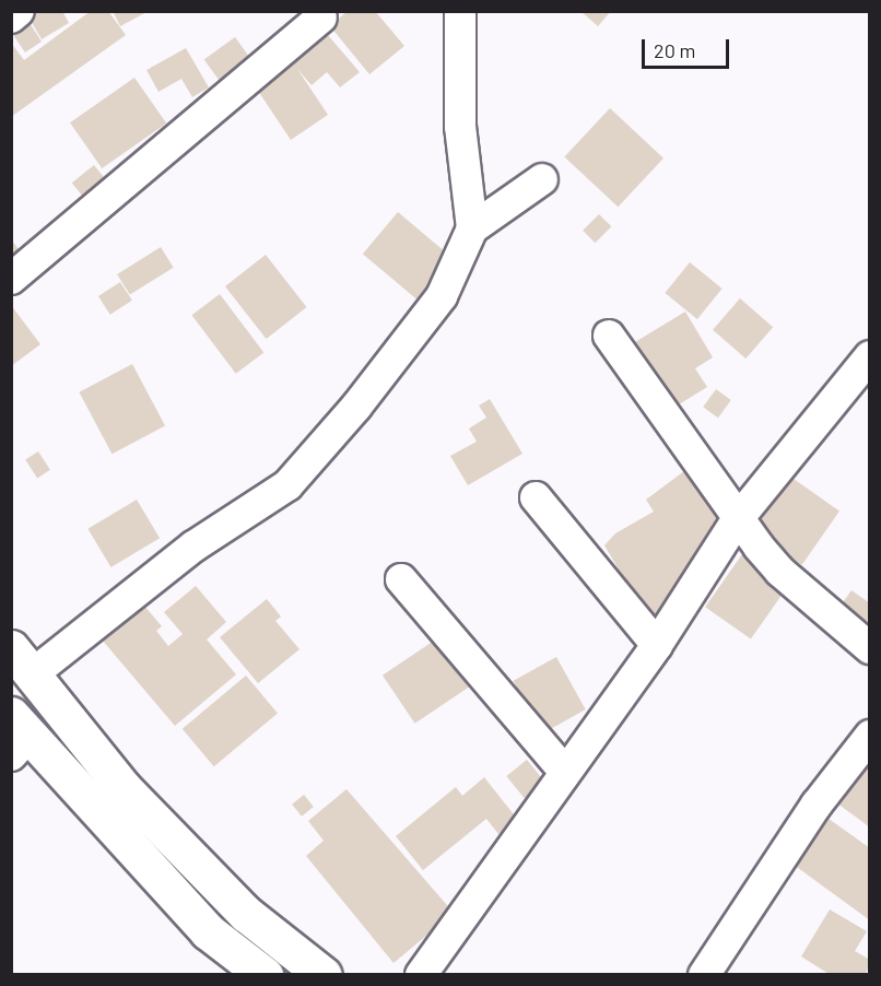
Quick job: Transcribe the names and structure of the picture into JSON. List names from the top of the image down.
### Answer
{
  "scale_bar": "20 m"
}
